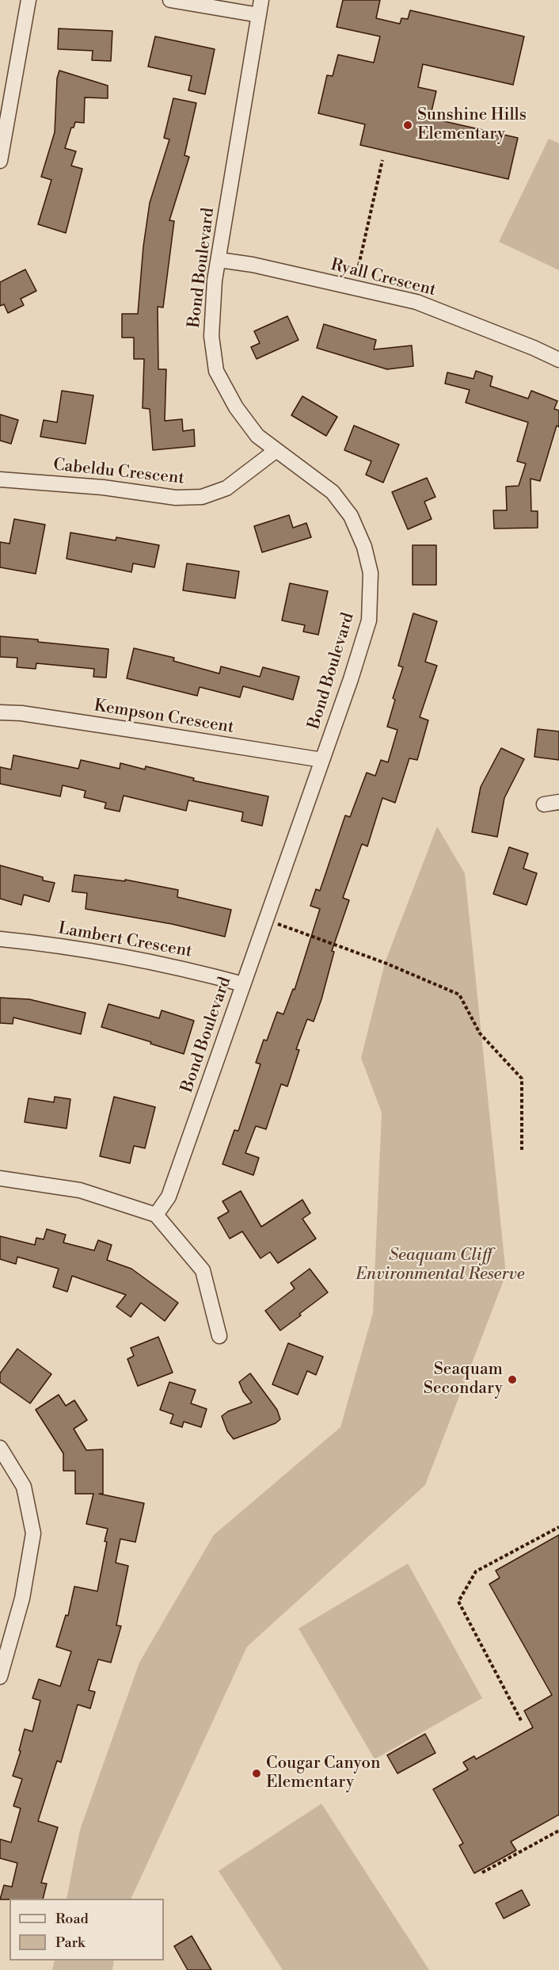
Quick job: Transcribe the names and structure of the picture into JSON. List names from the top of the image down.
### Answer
{
  "streets": {
    "street": [
      "Bond Boulevard",
      "Ryall Crescent",
      "Cabeldu Crescent",
      "Kempson Crescent",
      "Lambert Crescent"
    ]
  },
  "crossings": [
    ["Bond Boulevard", "Ryall Crescent"],
    ["Bond Boulevard", "Cabeldu Crescent"],
    ["Bond Boulevard", "Kempson Crescent"],
    ["Bond Boulevard", "Lambert Crescent"]
  ],
  "parks": ["Seaquam Cliff Environmental Reserve"],
  "places": ["Sunshine Hills Elementary", "Seaquam Secondary", "Cougar Canyon Elementary"],
  "legend": ["Road", "Park"]
}
